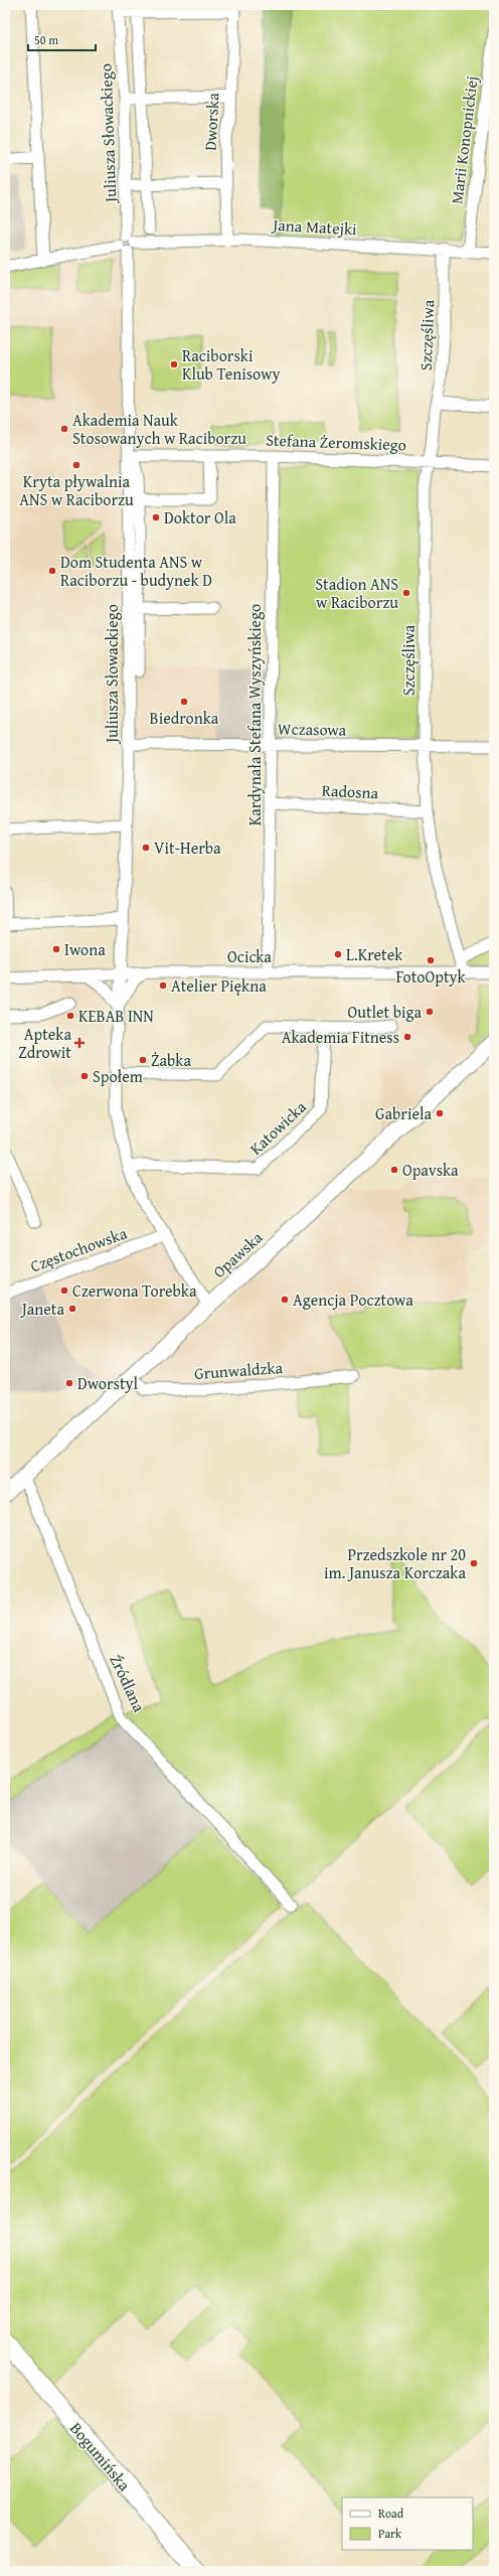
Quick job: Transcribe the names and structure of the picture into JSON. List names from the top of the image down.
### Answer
{
  "streets": {
    "main road": ["Opawska", "Bogumińska"],
    "street": [
      "Dworska",
      "Juliusza Słowackiego",
      "Marii Konopnickiej",
      "Jana Matejki",
      "Szczęśliwa",
      "Stefana Żeromskiego",
      "Kardynała Stefana Wyszyńskiego",
      "Wczasowa",
      "Radosna",
      "Ocicka",
      "Katowicka",
      "Częstochowska",
      "Grunwaldzka",
      "Źródlana"
    ]
  },
  "crossings": [
    ["Dworska", "Jana Matejki"],
    ["Juliusza Słowackiego", "Jana Matejki"],
    ["Juliusza Słowackiego", "Stefana Żeromskiego"],
    ["Juliusza Słowackiego", "Wczasowa"],
    ["Juliusza Słowackiego", "Ocicka"],
    ["Marii Konopnickiej", "Jana Matejki"],
    ["Jana Matejki", "Szczęśliwa"],
    ["Szczęśliwa", "Stefana Żeromskiego"],
    ["Szczęśliwa", "Wczasowa"],
    ["Szczęśliwa", "Radosna"],
    ["Szczęśliwa", "Ocicka"],
    ["Stefana Żeromskiego", "Kardynała Stefana Wyszyńskiego"],
    ["Kardynała Stefana Wyszyńskiego", "Wczasowa"],
    ["Kardynała Stefana Wyszyńskiego", "Radosna"],
    ["Kardynała Stefana Wyszyńskiego", "Ocicka"],
    ["Opawska", "Grunwaldzka"],
    ["Opawska", "Źródlana"]
  ],
  "places": {
    "other": [
      "Raciborski Klub Tenisowy",
      "Akademia Nauk Stosowanych w Raciborzu",
      "Kryta pływalnia ANS w Raciborzu",
      "Doktor Ola",
      "Dom Studenta ANS w Raciborzu - budynek D",
      "Stadion ANS w Raciborzu",
      "Biedronka",
      "Vit-Herba",
      "Iwona",
      "L.Kretek",
      "FotoOptyk",
      "Atelier Piękna",
      "Outlet biga",
      "KEBAB INN",
      "Akademia Fitness",
      "Żabka",
      "Społem",
      "Gabriela",
      "Opavska",
      "Czerwona Torebka",
      "Agencja Pocztowa",
      "Janeta",
      "Dworstyl",
      "Przedszkole nr 20 im. Janusza Korczaka"
    ],
    "health": ["Apteka Zdrowit"]
  },
  "legend": ["Road", "Park"],
  "scale_bar": "50 m"
}
